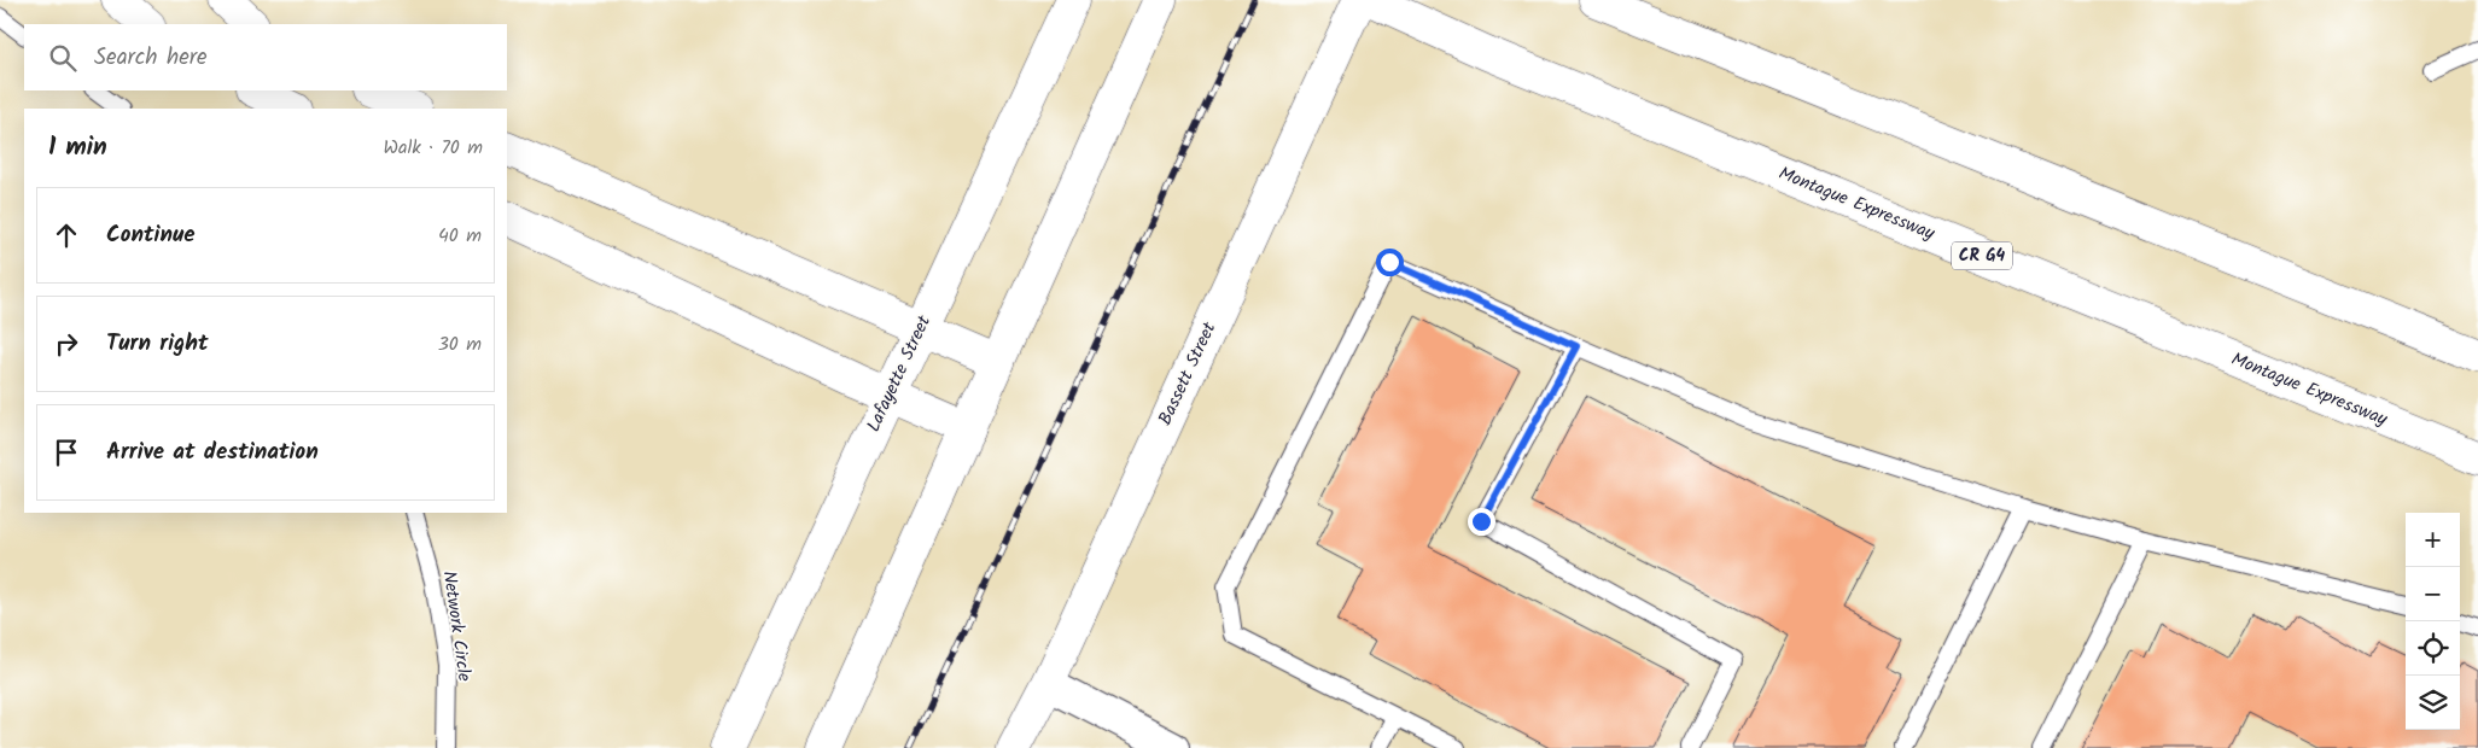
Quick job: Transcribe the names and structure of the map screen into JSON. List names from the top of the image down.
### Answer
{
  "streets": {
    "main road": [
      "Montague Expressway",
      "CR G4",
      "Lafayette Street",
      "Bassett Street"
    ],
    "lane": ["Network Circle"]
  },
  "page": {
    "search": "Search here",
    "heading": ["1 min", "Walk · 70 m"],
    "list": [
      ["Continue", "40 m"],
      ["Turn right", "30 m"],
      "Arrive at destination"
    ],
    "map_buttons": ["+", "−"]
  }
}
